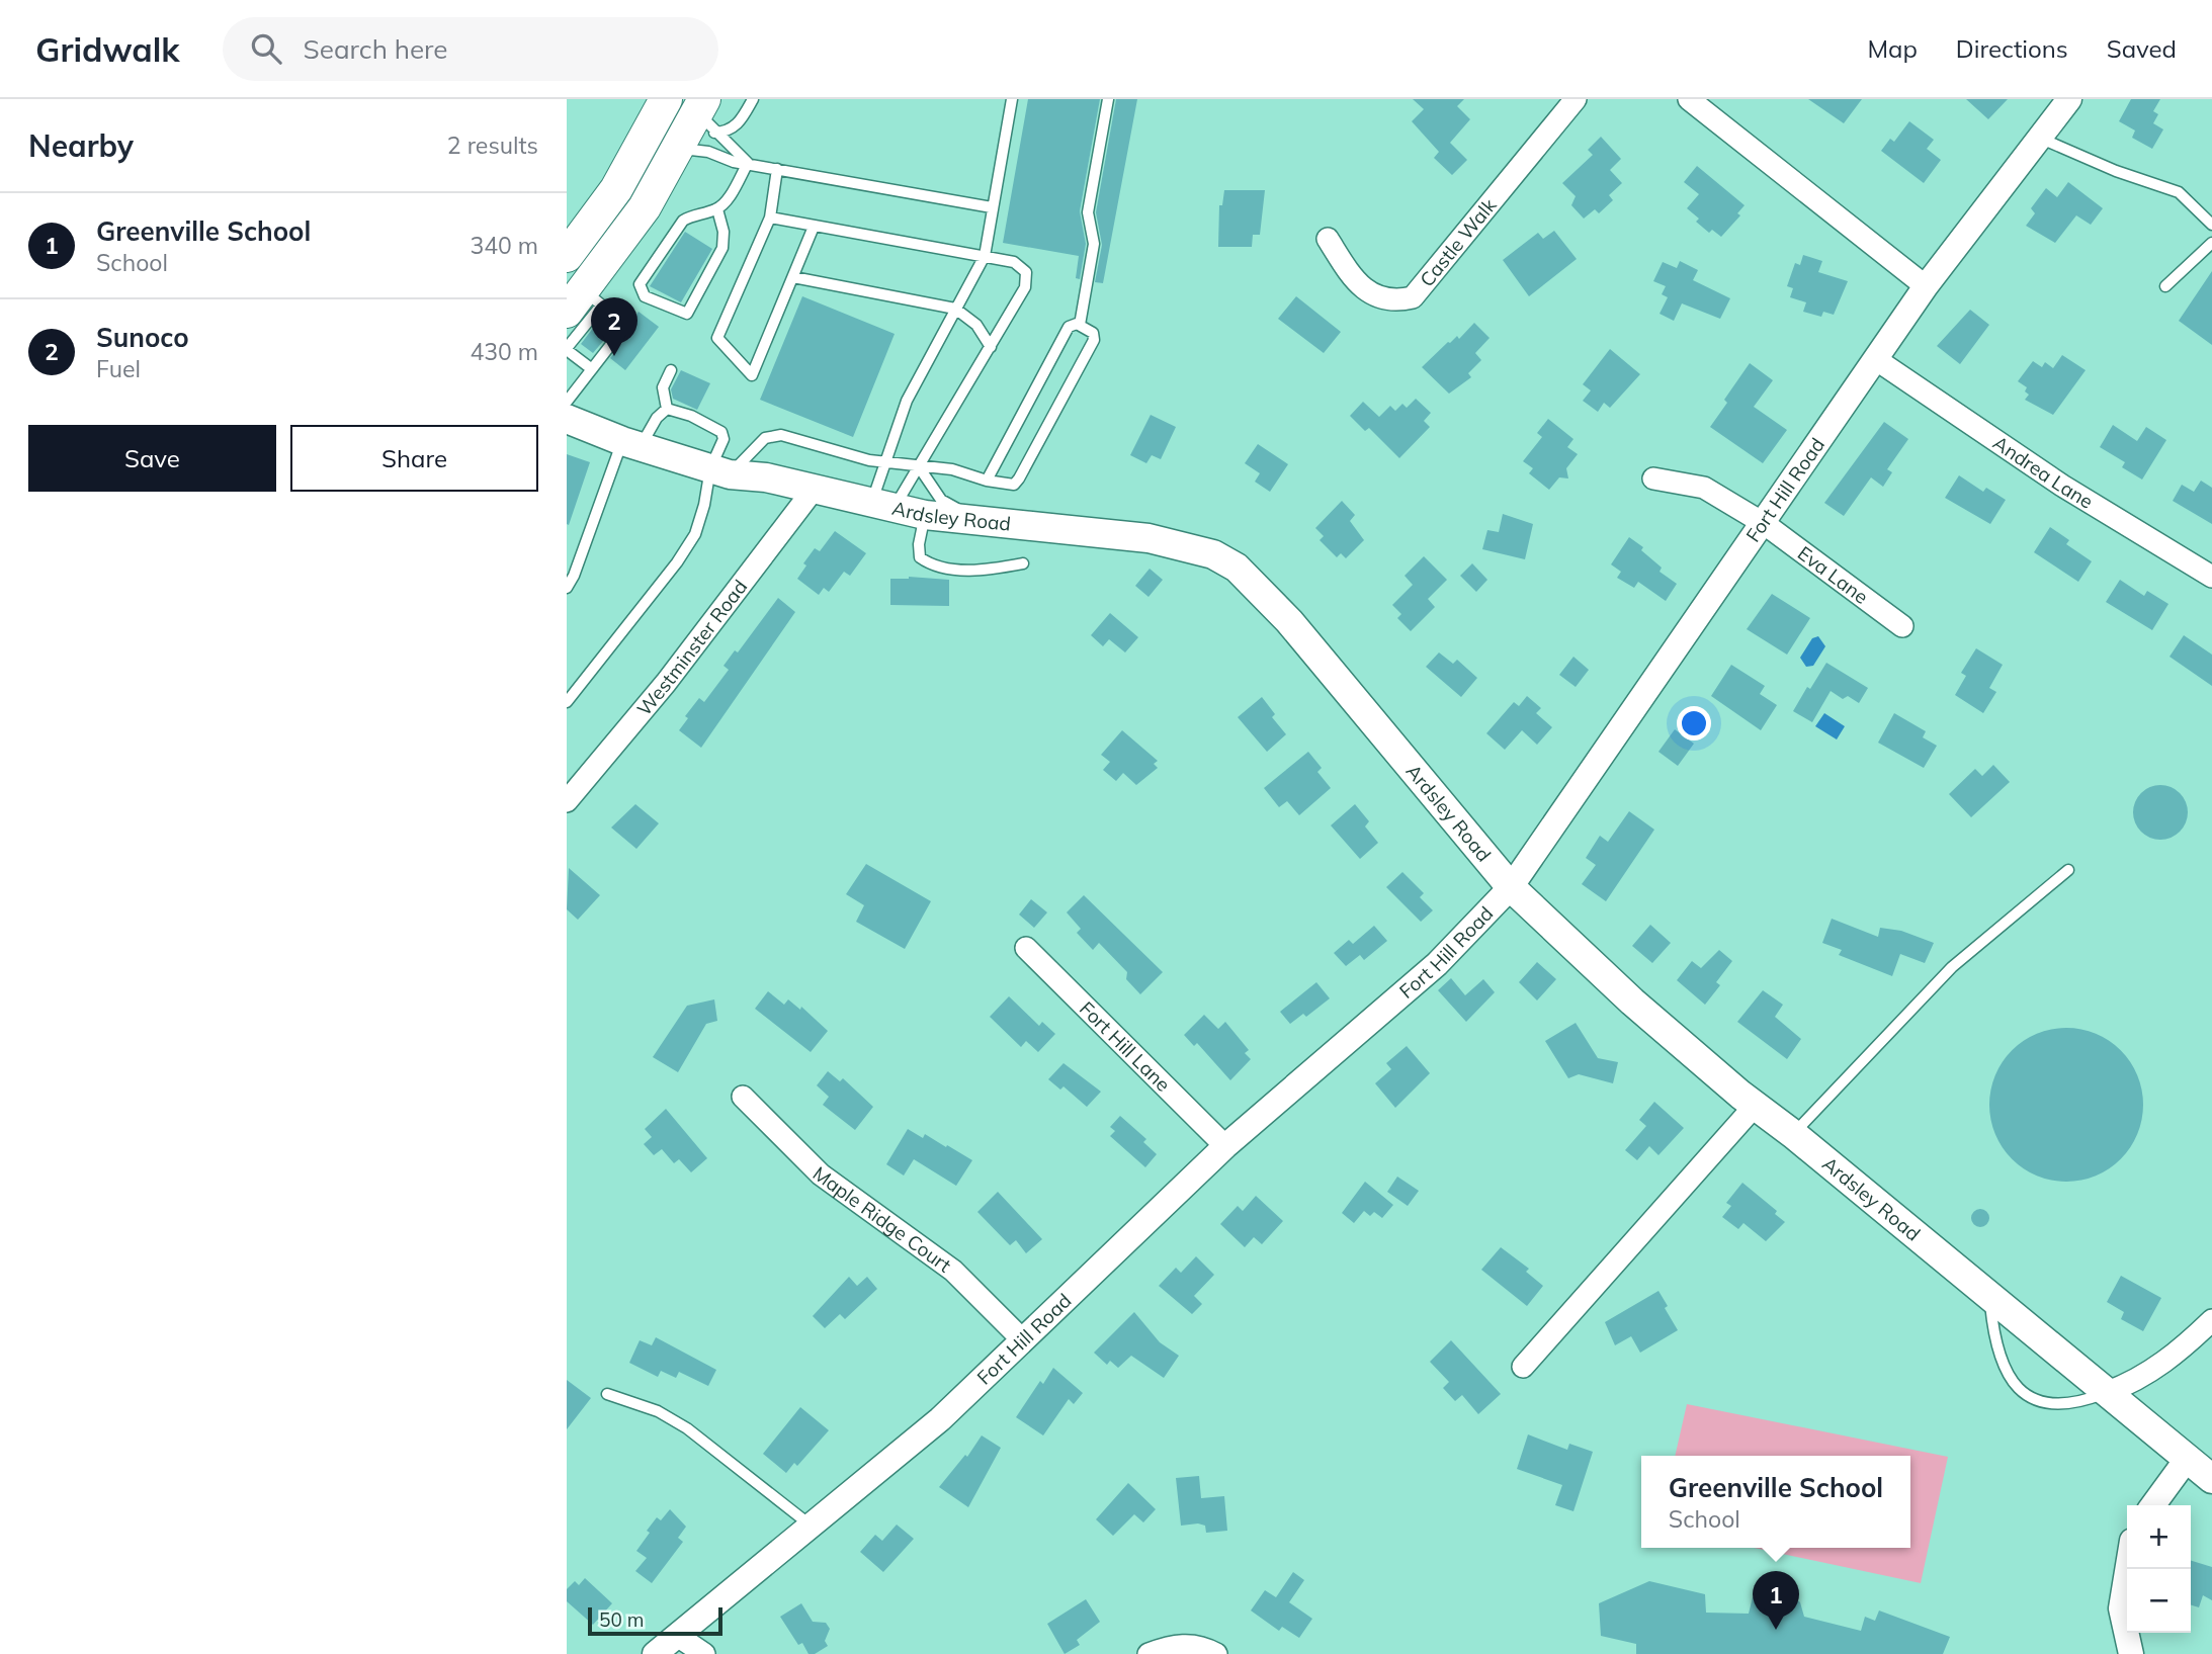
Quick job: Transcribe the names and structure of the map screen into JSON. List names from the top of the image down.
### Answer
{
  "streets": {
    "main road": ["Ardsley Road"],
    "street": [
      "Castle Walk",
      "Andrea Lane",
      "Fort Hill Road",
      "Eva Lane",
      "Westminster Road",
      "Fort Hill Lane",
      "Maple Ridge Court"
    ]
  },
  "crossings": [
    ["Andrea Lane", "Fort Hill Road"],
    ["Fort Hill Road", "Ardsley Road"],
    ["Fort Hill Road", "Eva Lane"],
    ["Fort Hill Road", "Fort Hill Lane"],
    ["Fort Hill Road", "Maple Ridge Court"],
    ["Ardsley Road", "Westminster Road"]
  ],
  "scale_bar": "50 m",
  "page": {
    "header": "Gridwalk",
    "search": "Search here",
    "nav": ["Map", "Directions", "Saved"],
    "heading": ["Nearby", "2 results"],
    "list": [
      {
        "mark": "1",
        "name": "Greenville School",
        "note": "School",
        "value": "340 m"
      },
      {
        "mark": "2",
        "name": "Sunoco",
        "note": "Fuel",
        "value": "430 m"
      }
    ],
    "pins": ["2", "1"],
    "buttons": ["Save", "Share"],
    "popup": ["Greenville School", "School"],
    "map_buttons": ["+", "−"],
    "scale": "50 m"
  }
}
